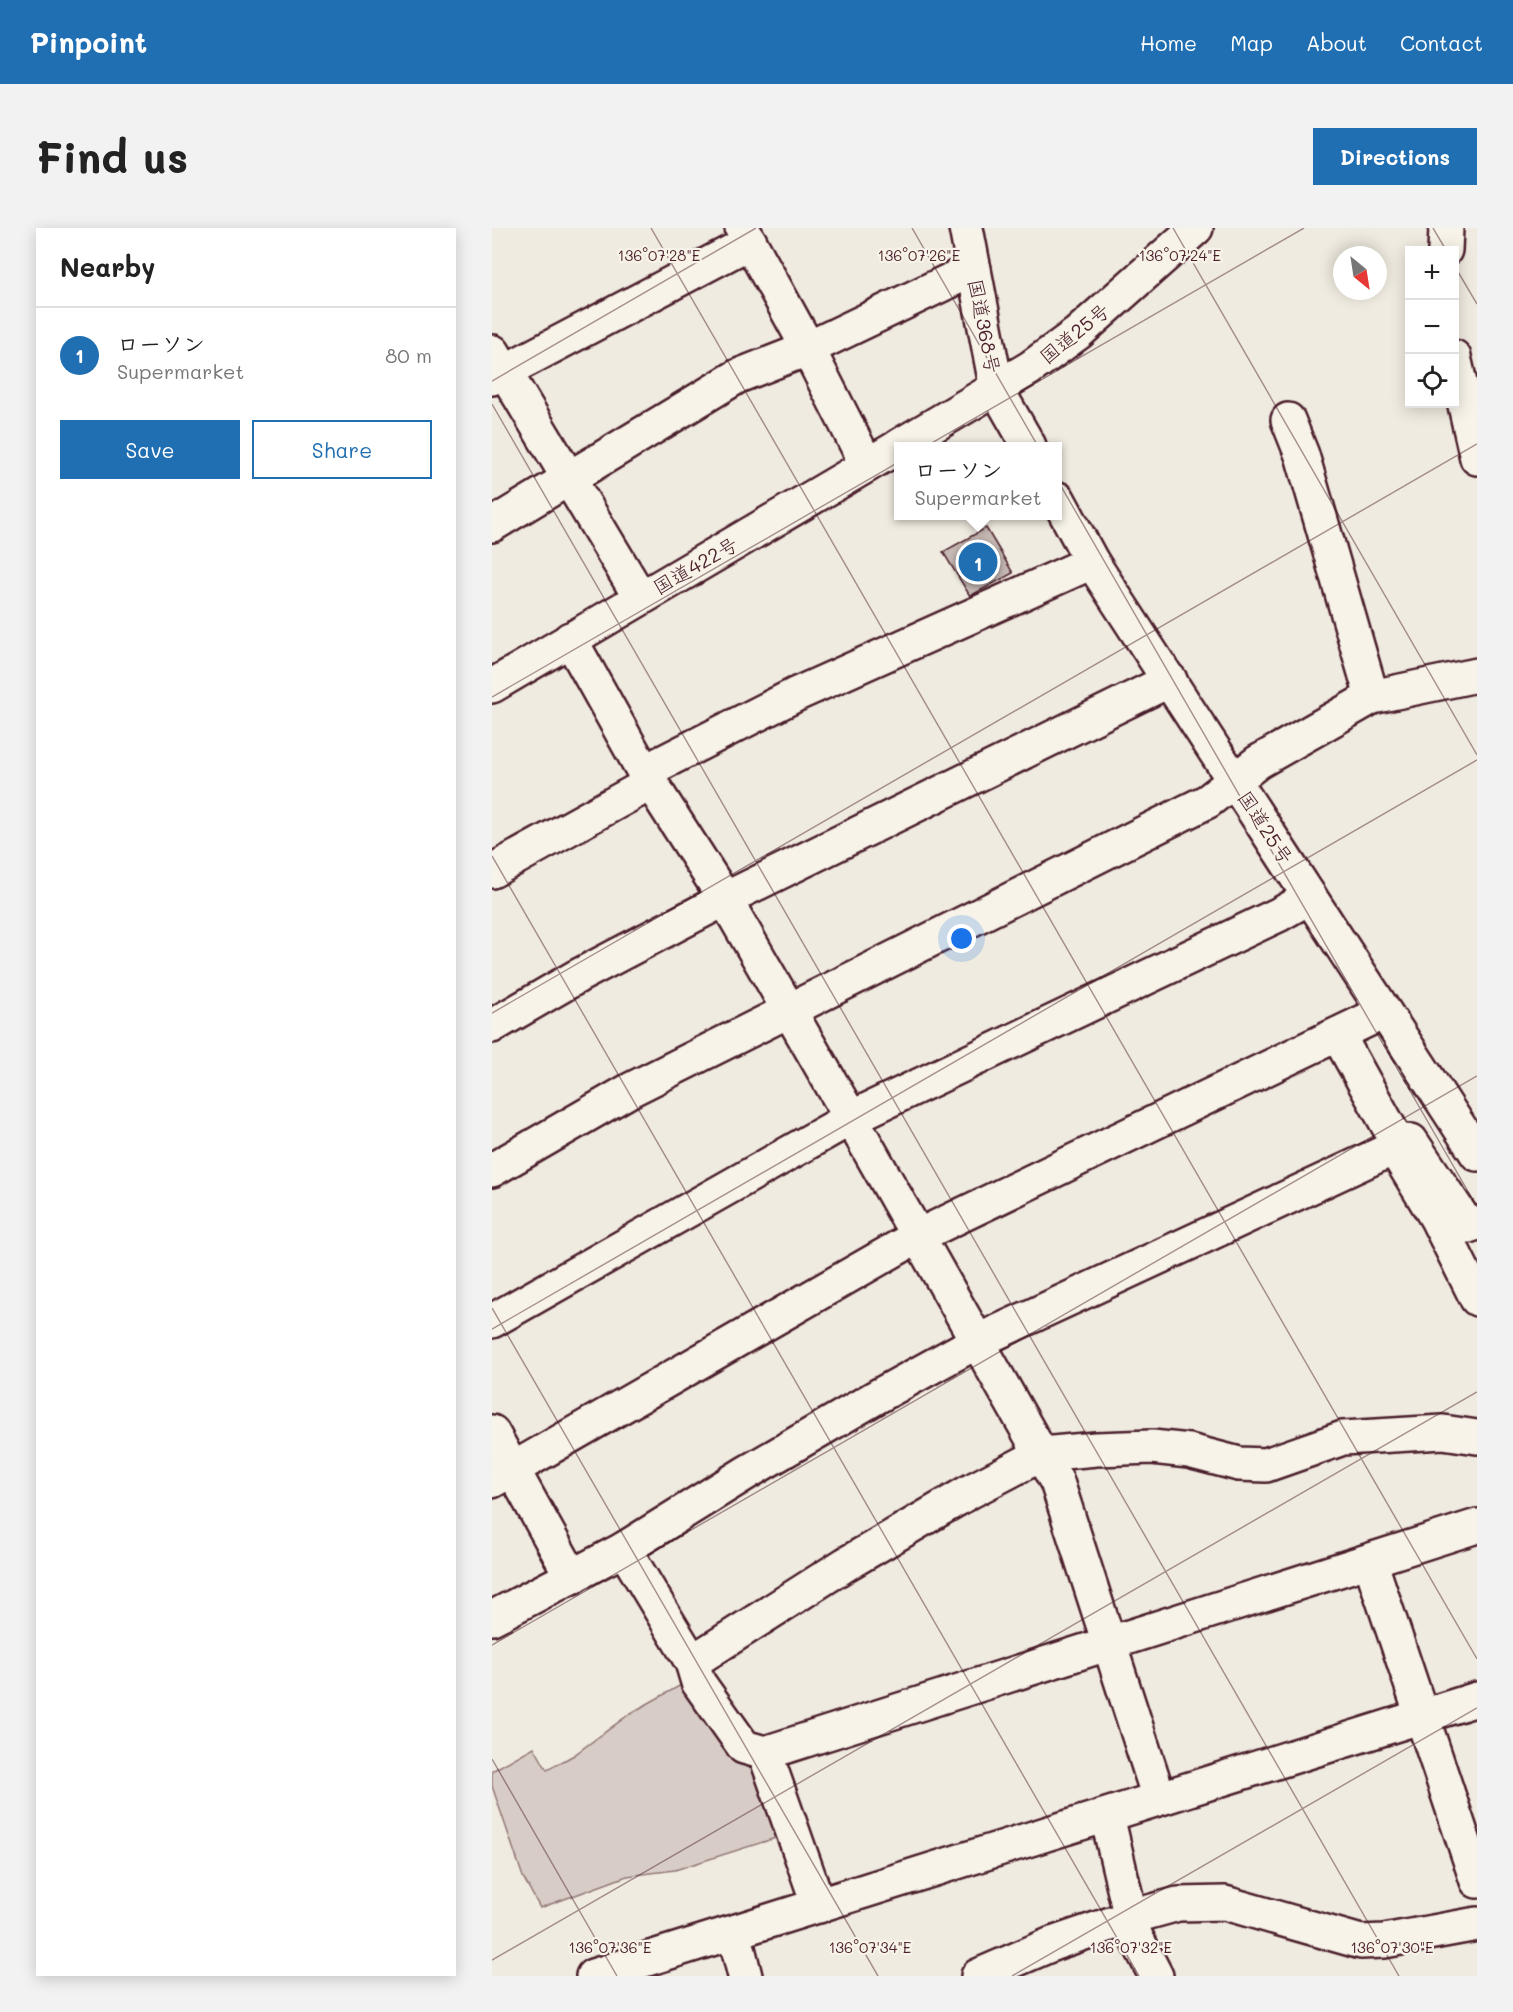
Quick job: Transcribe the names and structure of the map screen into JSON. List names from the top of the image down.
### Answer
{
  "streets": {
    "main road": ["国道368号", "国道25号", "国道422号"]
  },
  "crossings": [
    ["国道368号", "国道25号"],
    ["国道368号", "国道422号"],
    ["国道25号", "国道422号"]
  ],
  "north": "bottom right",
  "page": {
    "header": "Pinpoint",
    "nav": [
      "Home",
      "Map",
      "About",
      "Contact"
    ],
    "buttons": [
      "Directions",
      ["Save", "Share"]
    ],
    "title": "Find us",
    "heading": "Nearby",
    "map_buttons": ["+", "−"],
    "list": [
      {
        "mark": "1",
        "name": "ローソン",
        "note": "Supermarket",
        "value": "80 m"
      }
    ],
    "popup": ["ローソン", "Supermarket"],
    "pins": "1"
  },
  "coordinates": [
    "136°07'28\"E",
    "136°07'26\"E",
    "136°07'24\"E",
    "136°07'36\"E",
    "136°07'34\"E",
    "136°07'32\"E",
    "136°07'30\"E"
  ]
}
